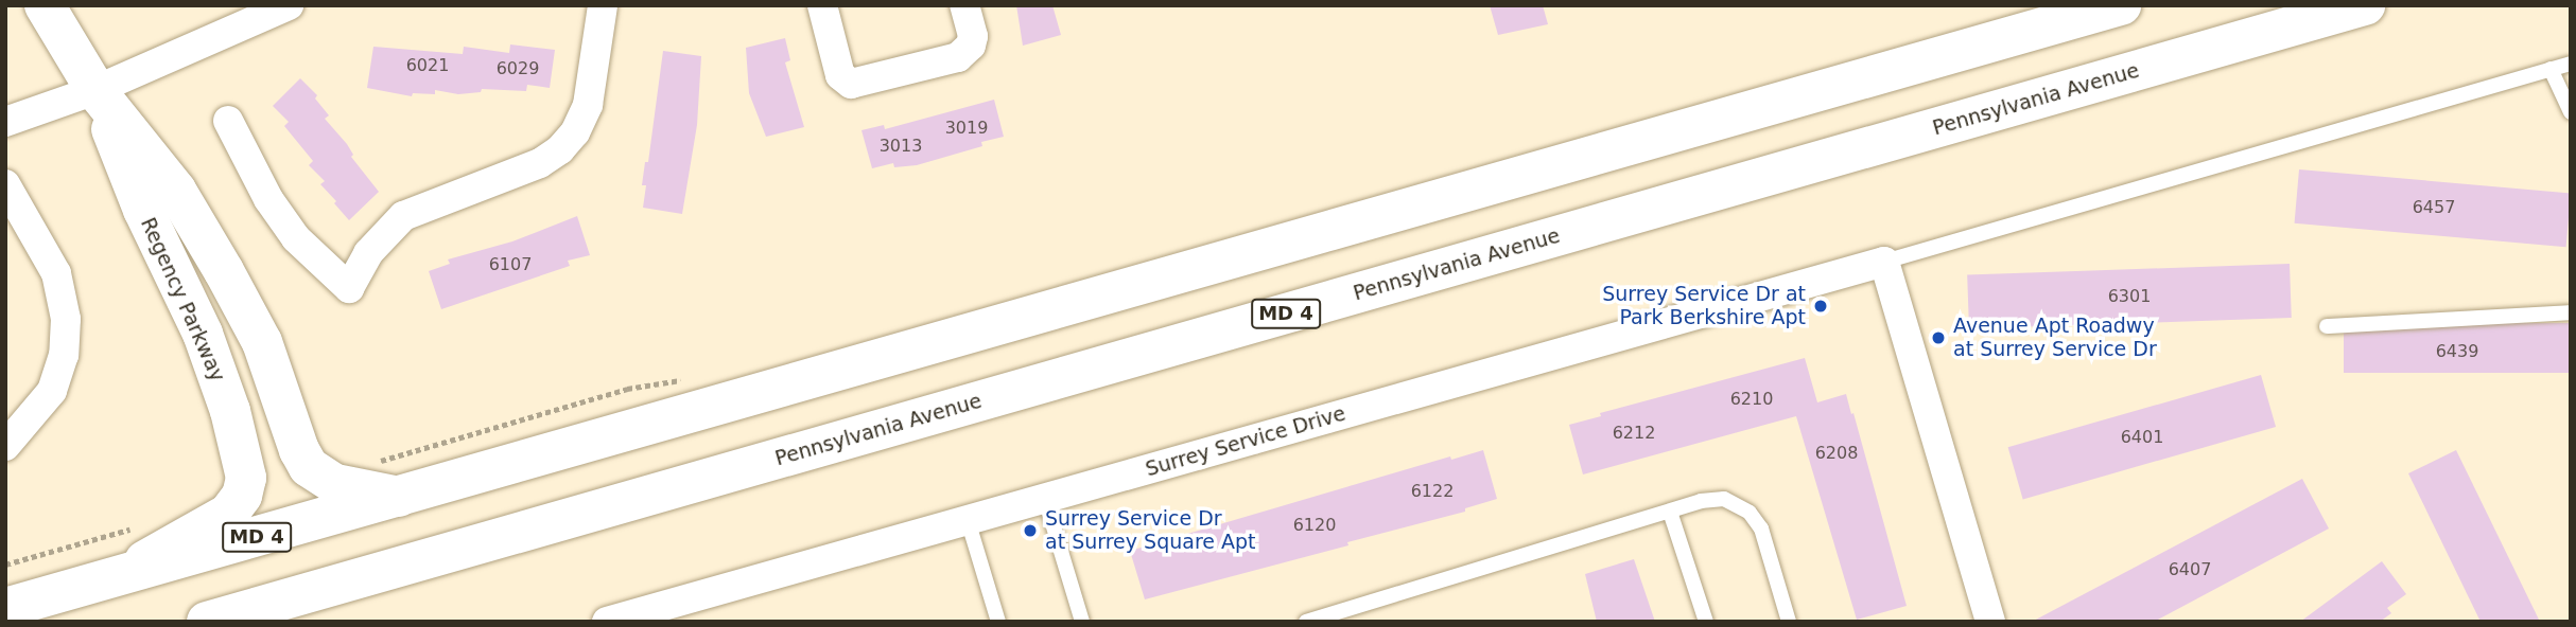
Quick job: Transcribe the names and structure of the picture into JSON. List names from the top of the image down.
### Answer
{
  "streets": {
    "main road": ["Pennsylvania Avenue", "Regency Parkway", "MD 4"],
    "street": ["Surrey Service Drive"]
  },
  "crossings": [
    ["Regency Parkway", "MD 4"]
  ],
  "places": ["Surrey Service Dr at Park Berkshire Apt", "Avenue Apt Roadwy at Surrey Service Dr", "Surrey Service Dr at Surrey Square Apt"],
  "house_numbers": [
    "6021",
    "6029",
    "3019",
    "3013",
    "6457",
    "6107",
    "6301",
    "6439",
    "6210",
    "6212",
    "6401",
    "6208",
    "6122",
    "6120",
    "6407"
  ]
}
